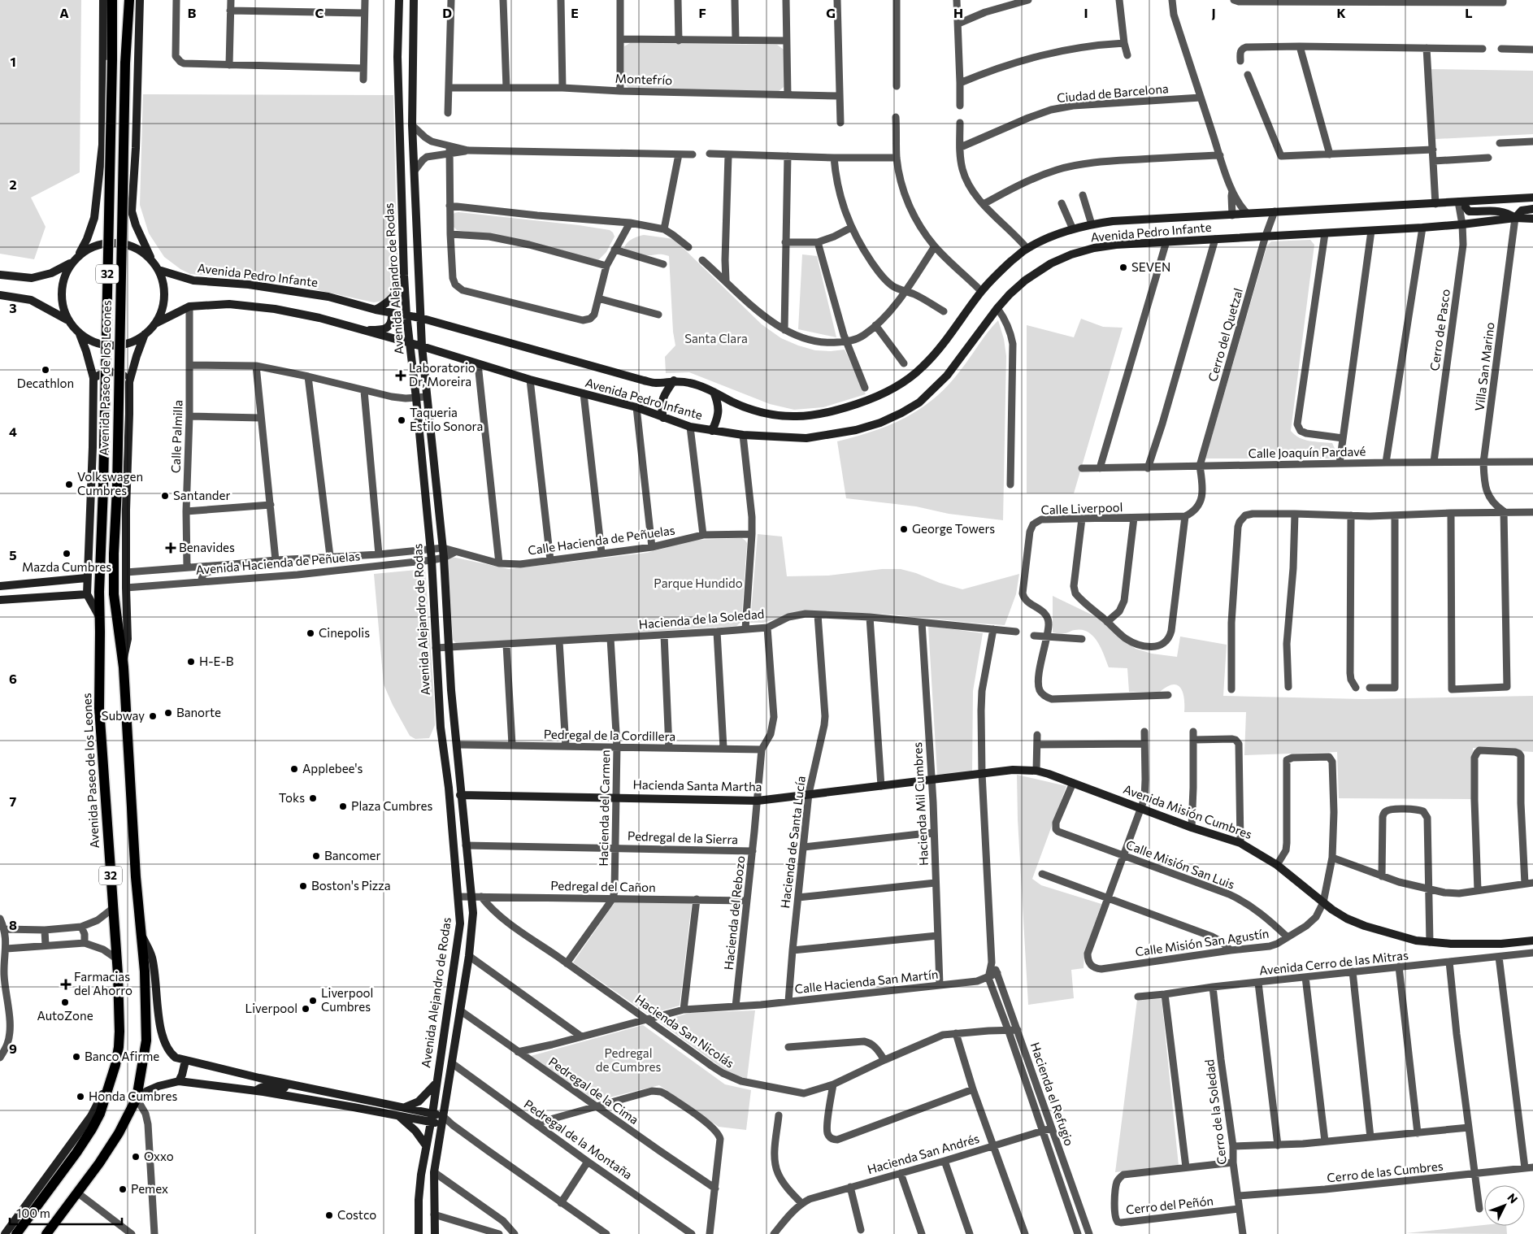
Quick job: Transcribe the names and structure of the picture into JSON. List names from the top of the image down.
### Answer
{
  "streets": {
    "main road": ["32", "Avenida Paseo de los Leones"],
    "street": [
      "Montefrío",
      "Ciudad de Barcelona",
      "Avenida Pedro Infante",
      "Avenida Alejandro de Rodas",
      "Cerro de Pasco",
      "Cerro del Quetzal",
      "Villa San Marino",
      "Calle Palmilla",
      "Calle Joaquín Pardavé",
      "Calle Liverpool",
      "Calle Hacienda de Peñuelas",
      "Avenida Hacienda de Peñuelas",
      "Hacienda de la Soledad",
      "Pedregal de la Cordillera",
      "Hacienda Santa Martha",
      "Hacienda Mil Cumbres",
      "Hacienda del Carmen",
      "Avenida Misión Cumbres",
      "Pedregal de la Sierra",
      "Hacienda de Santa Lucía",
      "Calle Misión San Luis",
      "Pedregal del Cañon",
      "Hacienda del Rebozo",
      "Calle Misión San Agustín",
      "Avenida Cerro de las Mitras",
      "Calle Hacienda San Martín",
      "Hacienda San Nicolás",
      "Pedregal de la Cima",
      "Hacienda el Refugio",
      "Cerro de la Soledad",
      "Pedregal de la Montaña",
      "Hacienda San Andrés",
      "Cerro de las Cumbres",
      "Cerro del Peñón"
    ]
  },
  "crossings": [
    ["Avenida Pedro Infante", "Avenida Alejandro de Rodas"],
    ["Avenida Pedro Infante", "Cerro de Pasco"],
    ["Avenida Pedro Infante", "Cerro del Quetzal"],
    ["Avenida Pedro Infante", "Villa San Marino"],
    ["Avenida Pedro Infante", "Avenida Paseo de los Leones"],
    ["Avenida Pedro Infante", "Calle Palmilla"],
    ["Avenida Alejandro de Rodas", "Calle Hacienda de Peñuelas"],
    ["Avenida Alejandro de Rodas", "Avenida Hacienda de Peñuelas"],
    ["Avenida Alejandro de Rodas", "Hacienda de la Soledad"],
    ["Avenida Alejandro de Rodas", "Pedregal de la Cordillera"],
    ["Avenida Alejandro de Rodas", "Hacienda Santa Martha"],
    ["Avenida Alejandro de Rodas", "Pedregal de la Sierra"],
    ["Avenida Alejandro de Rodas", "Pedregal del Cañon"],
    ["Avenida Alejandro de Rodas", "Pedregal de la Cima"],
    ["Avenida Alejandro de Rodas", "Pedregal de la Montaña"],
    ["Cerro de Pasco", "Calle Joaquín Pardavé"],
    ["Cerro del Quetzal", "Calle Joaquín Pardavé"],
    ["Villa San Marino", "Calle Joaquín Pardavé"],
    ["Avenida Paseo de los Leones", "Avenida Hacienda de Peñuelas"],
    ["Calle Palmilla", "Avenida Hacienda de Peñuelas"],
    ["Calle Hacienda de Peñuelas", "Avenida Hacienda de Peñuelas"],
    ["Hacienda de la Soledad", "Hacienda Mil Cumbres"],
    ["Hacienda de la Soledad", "Hacienda del Carmen"],
    ["Hacienda de la Soledad", "Hacienda de Santa Lucía"],
    ["Pedregal de la Cordillera", "Hacienda del Carmen"],
    ["Pedregal de la Cordillera", "Hacienda del Rebozo"],
    ["Hacienda Santa Martha", "Hacienda Mil Cumbres"],
    ["Hacienda Santa Martha", "Hacienda del Carmen"],
    ["Hacienda Santa Martha", "Avenida Misión Cumbres"],
    ["Hacienda Santa Martha", "Hacienda de Santa Lucía"],
    ["Hacienda Santa Martha", "Hacienda del Rebozo"],
    ["Hacienda Santa Martha", "Hacienda el Refugio"],
    ["Hacienda Mil Cumbres", "Calle Hacienda San Martín"],
    ["Hacienda del Carmen", "Pedregal de la Sierra"],
    ["Hacienda del Carmen", "Pedregal del Cañon"],
    ["Hacienda del Carmen", "Hacienda San Nicolás"],
    ["Avenida Misión Cumbres", "Calle Misión San Luis"],
    ["Avenida Misión Cumbres", "Calle Misión San Agustín"],
    ["Avenida Misión Cumbres", "Hacienda el Refugio"],
    ["Pedregal de la Sierra", "Hacienda del Rebozo"],
    ["Hacienda de Santa Lucía", "Calle Hacienda San Martín"],
    ["Calle Misión San Luis", "Calle Misión San Agustín"],
    ["Pedregal del Cañon", "Hacienda del Rebozo"],
    ["Pedregal del Cañon", "Hacienda San Nicolás"],
    ["Hacienda del Rebozo", "Calle Hacienda San Martín"],
    ["Avenida Cerro de las Mitras", "Cerro de la Soledad"],
    ["Calle Hacienda San Martín", "Hacienda San Nicolás"],
    ["Calle Hacienda San Martín", "Pedregal de la Cima"],
    ["Calle Hacienda San Martín", "Hacienda el Refugio"],
    ["Hacienda San Nicolás", "Hacienda el Refugio"],
    ["Hacienda el Refugio", "Hacienda San Andrés"],
    ["Cerro de la Soledad", "Cerro de las Cumbres"],
    ["Cerro de la Soledad", "Cerro del Peñón"]
  ],
  "parks": ["Santa Clara", "Parque Hundido", "Pedregal de Cumbres"],
  "places": {
    "other": [
      "SEVEN",
      "Decathlon",
      "Taqueria Estilo Sonora",
      "Volkswagen Cumbres",
      "Santander",
      "George Towers",
      "Mazda Cumbres",
      "Cinepolis",
      "H-E-B",
      "Banorte",
      "Subway",
      "Applebee's",
      "Toks",
      "Plaza Cumbres",
      "Bancomer",
      "Boston's Pizza",
      "Liverpool Cumbres",
      "AutoZone",
      "Liverpool",
      "Banco Afirme",
      "Honda Cumbres",
      "Oxxo",
      "Pemex",
      "Costco"
    ],
    "health": ["Laboratorio Dr, Moreira", "Benavides", "Farmacias del Ahorro"]
  },
  "scale_bar": "100 m",
  "north": "top right",
  "grid": {
    "columns": [
      "A",
      "B",
      "C",
      "D",
      "E",
      "F",
      "G",
      "H",
      "I",
      "J",
      "K",
      "L"
    ],
    "rows": [
      "1",
      "2",
      "3",
      "4",
      "5",
      "6",
      "7",
      "8",
      "9"
    ]
  }
}
